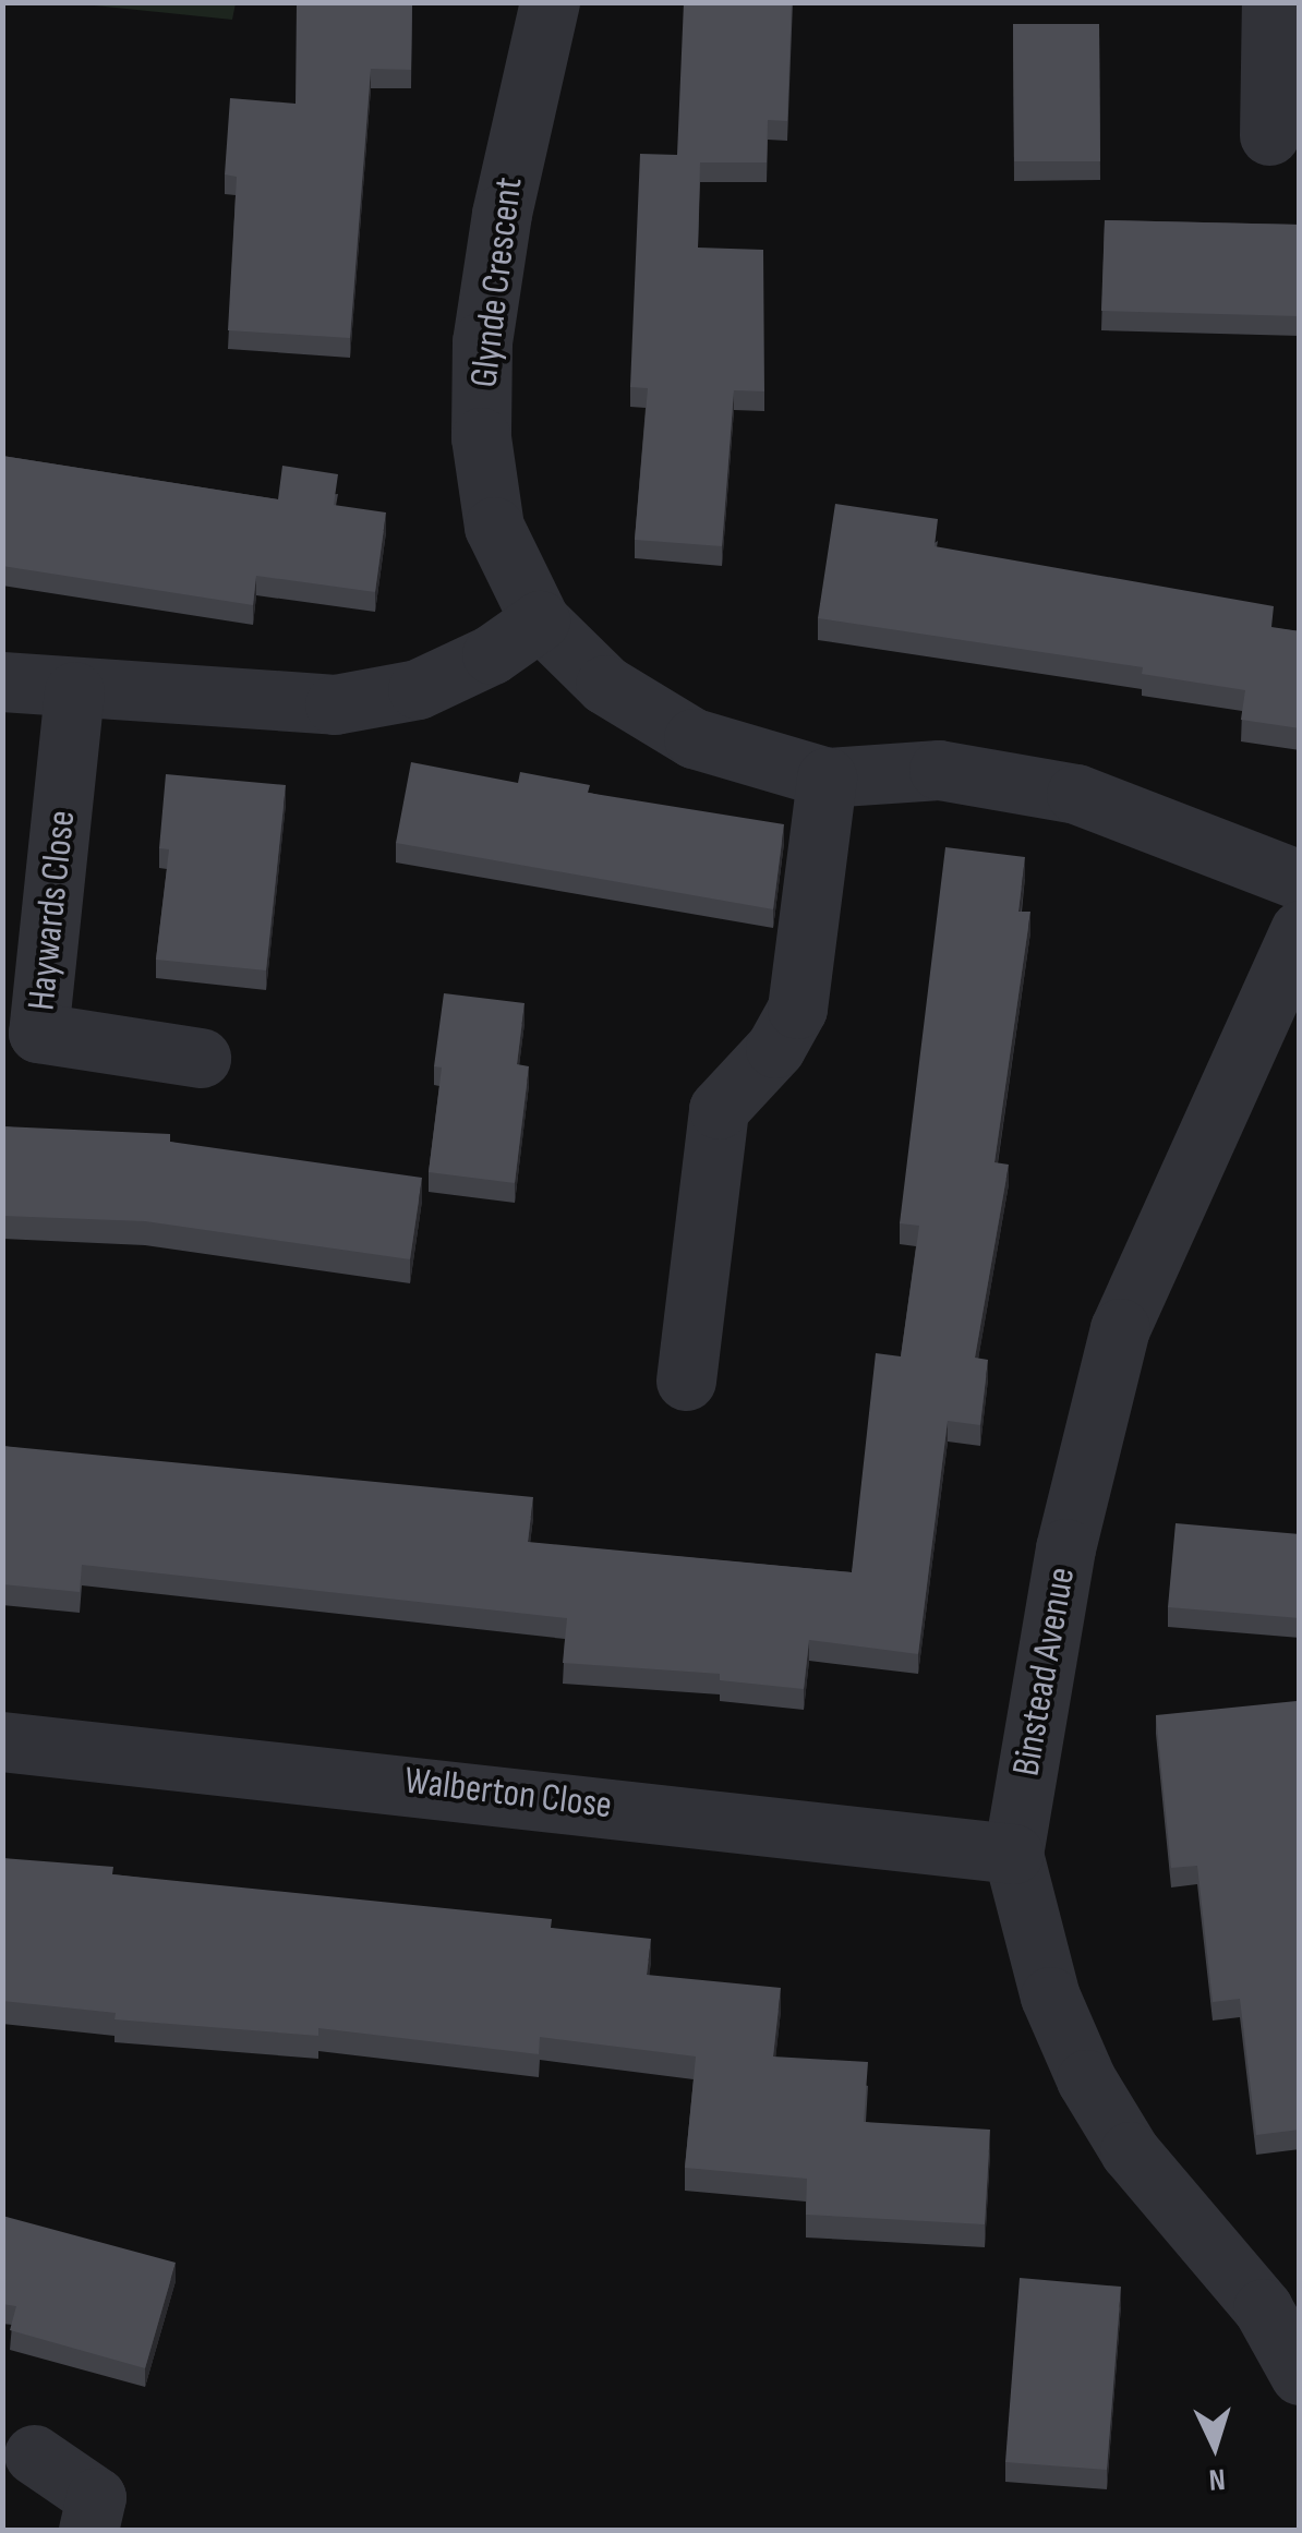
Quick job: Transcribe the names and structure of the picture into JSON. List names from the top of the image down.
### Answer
{
  "streets": {
    "street": [
      "Glynde Crescent",
      "Haywards Close",
      "Binstead Avenue",
      "Walberton Close"
    ]
  },
  "crossings": [
    ["Binstead Avenue", "Walberton Close"]
  ],
  "north": "bottom"
}
